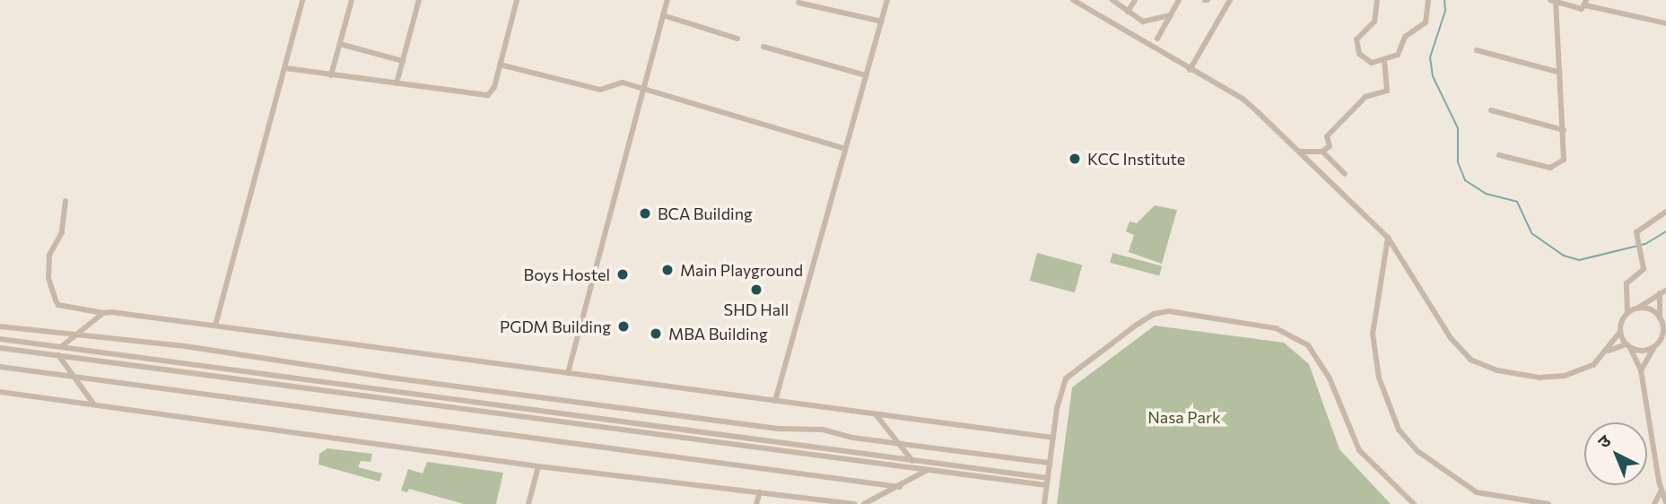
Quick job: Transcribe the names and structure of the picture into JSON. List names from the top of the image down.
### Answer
{
  "parks": ["Nasa Park"],
  "places": [
    "KCC Institute",
    "BCA Building",
    "Main Playground",
    "Boys Hostel",
    "SHD Hall",
    "PGDM Building",
    "MBA Building"
  ],
  "north": "top left"
}
